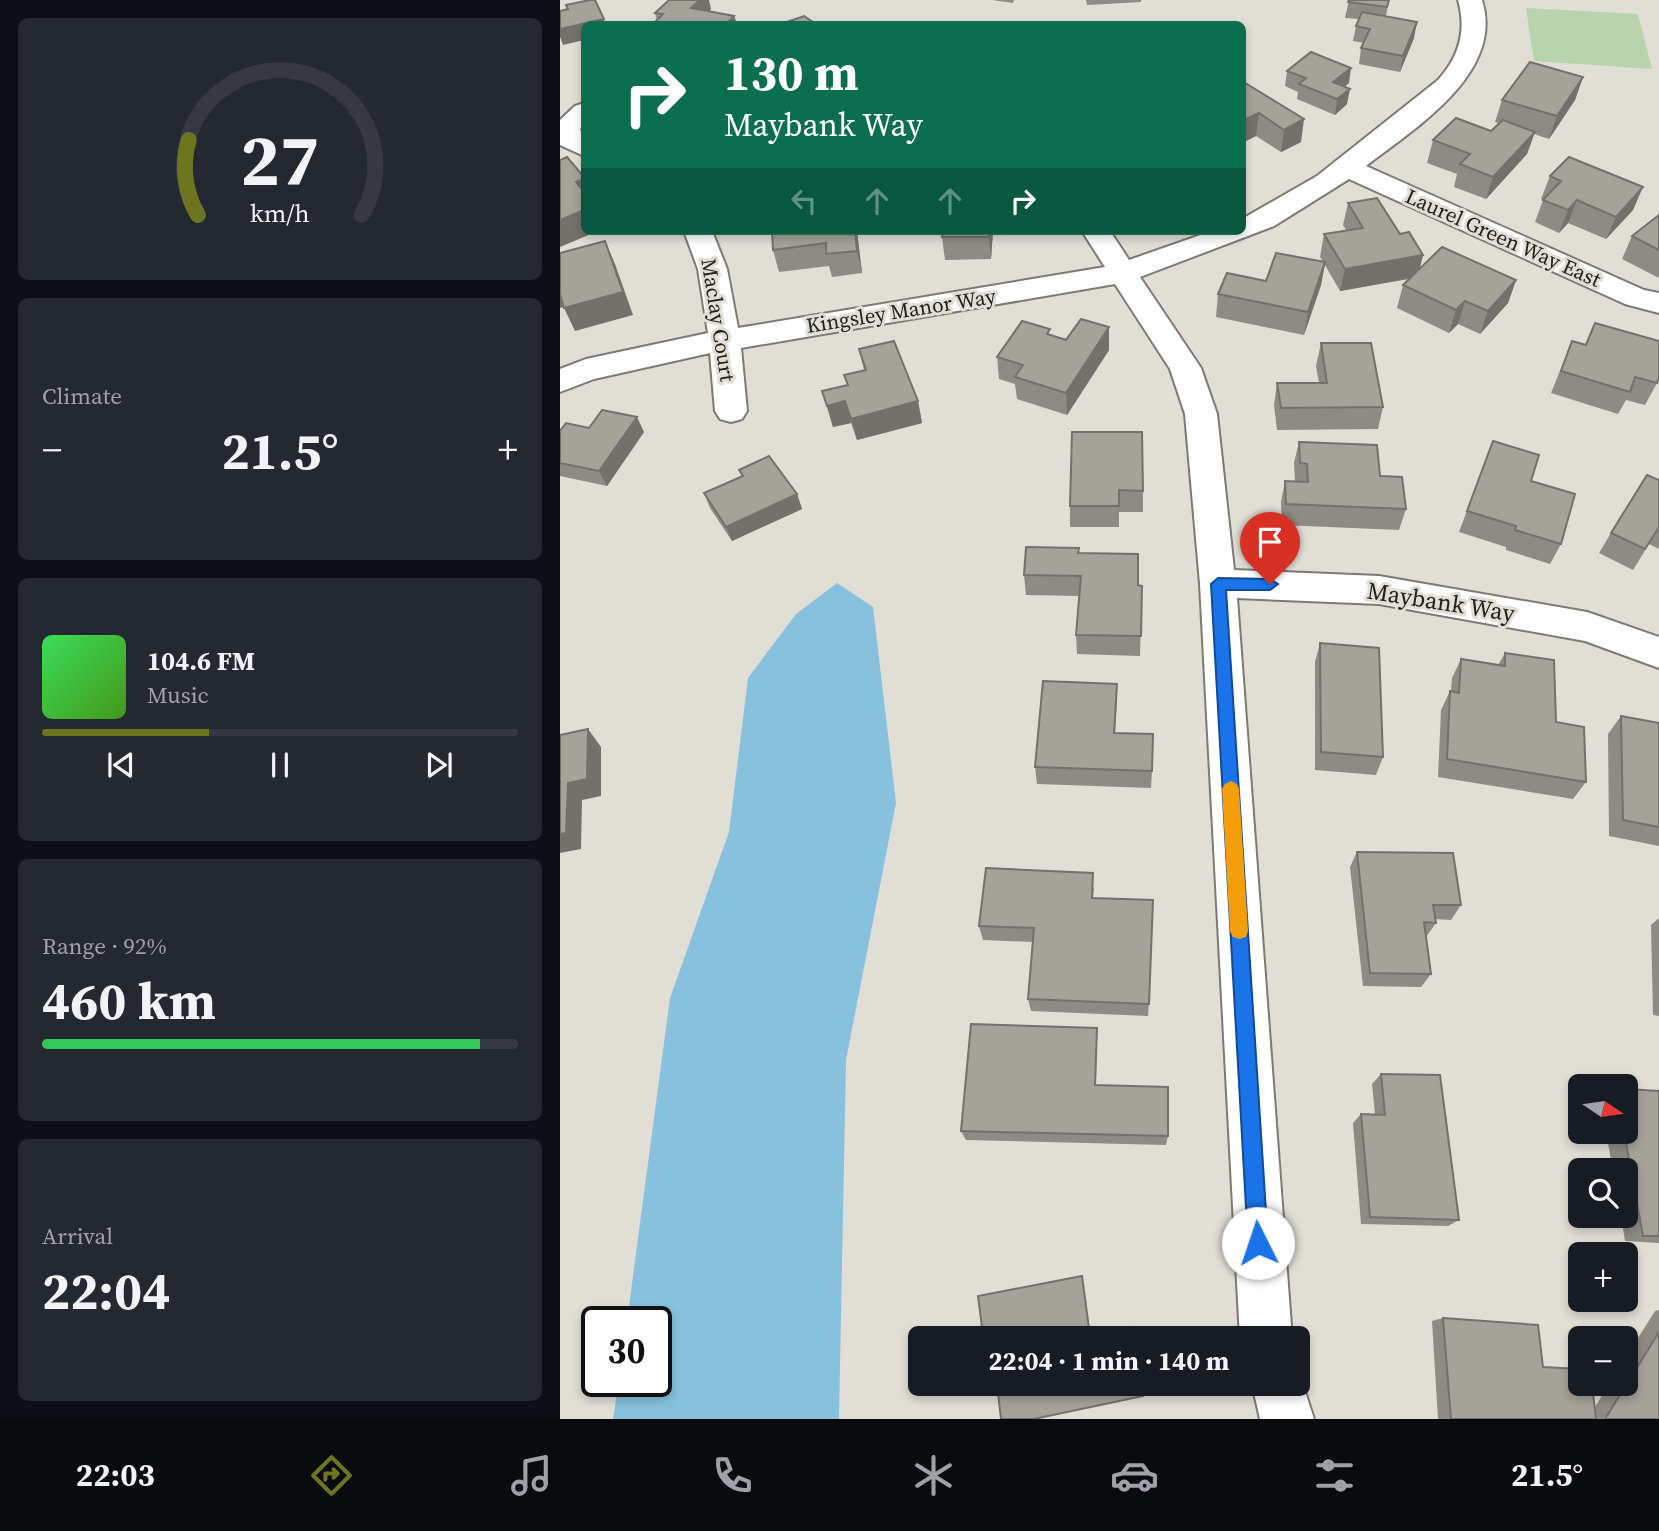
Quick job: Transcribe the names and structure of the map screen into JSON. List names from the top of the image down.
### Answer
{
  "streets": {
    "street": [
      "Laurel Green Way East",
      "Kingsley Manor Way",
      "Maclay Court",
      "Maybank Way"
    ]
  },
  "crossings": [
    ["Laurel Green Way East", "Kingsley Manor Way"],
    ["Kingsley Manor Way", "Maclay Court"]
  ],
  "north": "right",
  "page": {
    "turn": ["130 m", "Maybank Way"],
    "tile": [
      "Climate",
      ["Range · 92%", "460 km"],
      ["Arrival", "22:04"]
    ],
    "heat": ["−", "21.5°", "+"],
    "song": ["104.6 FM", "Music"],
    "map_buttons": ["+", "−"],
    "limit": "30",
    "trip": "22:04 · 1 min · 140 m",
    "tabs": ["22:03", "21.5°"],
    "gauge": ["27", "km/h"]
  }
}
